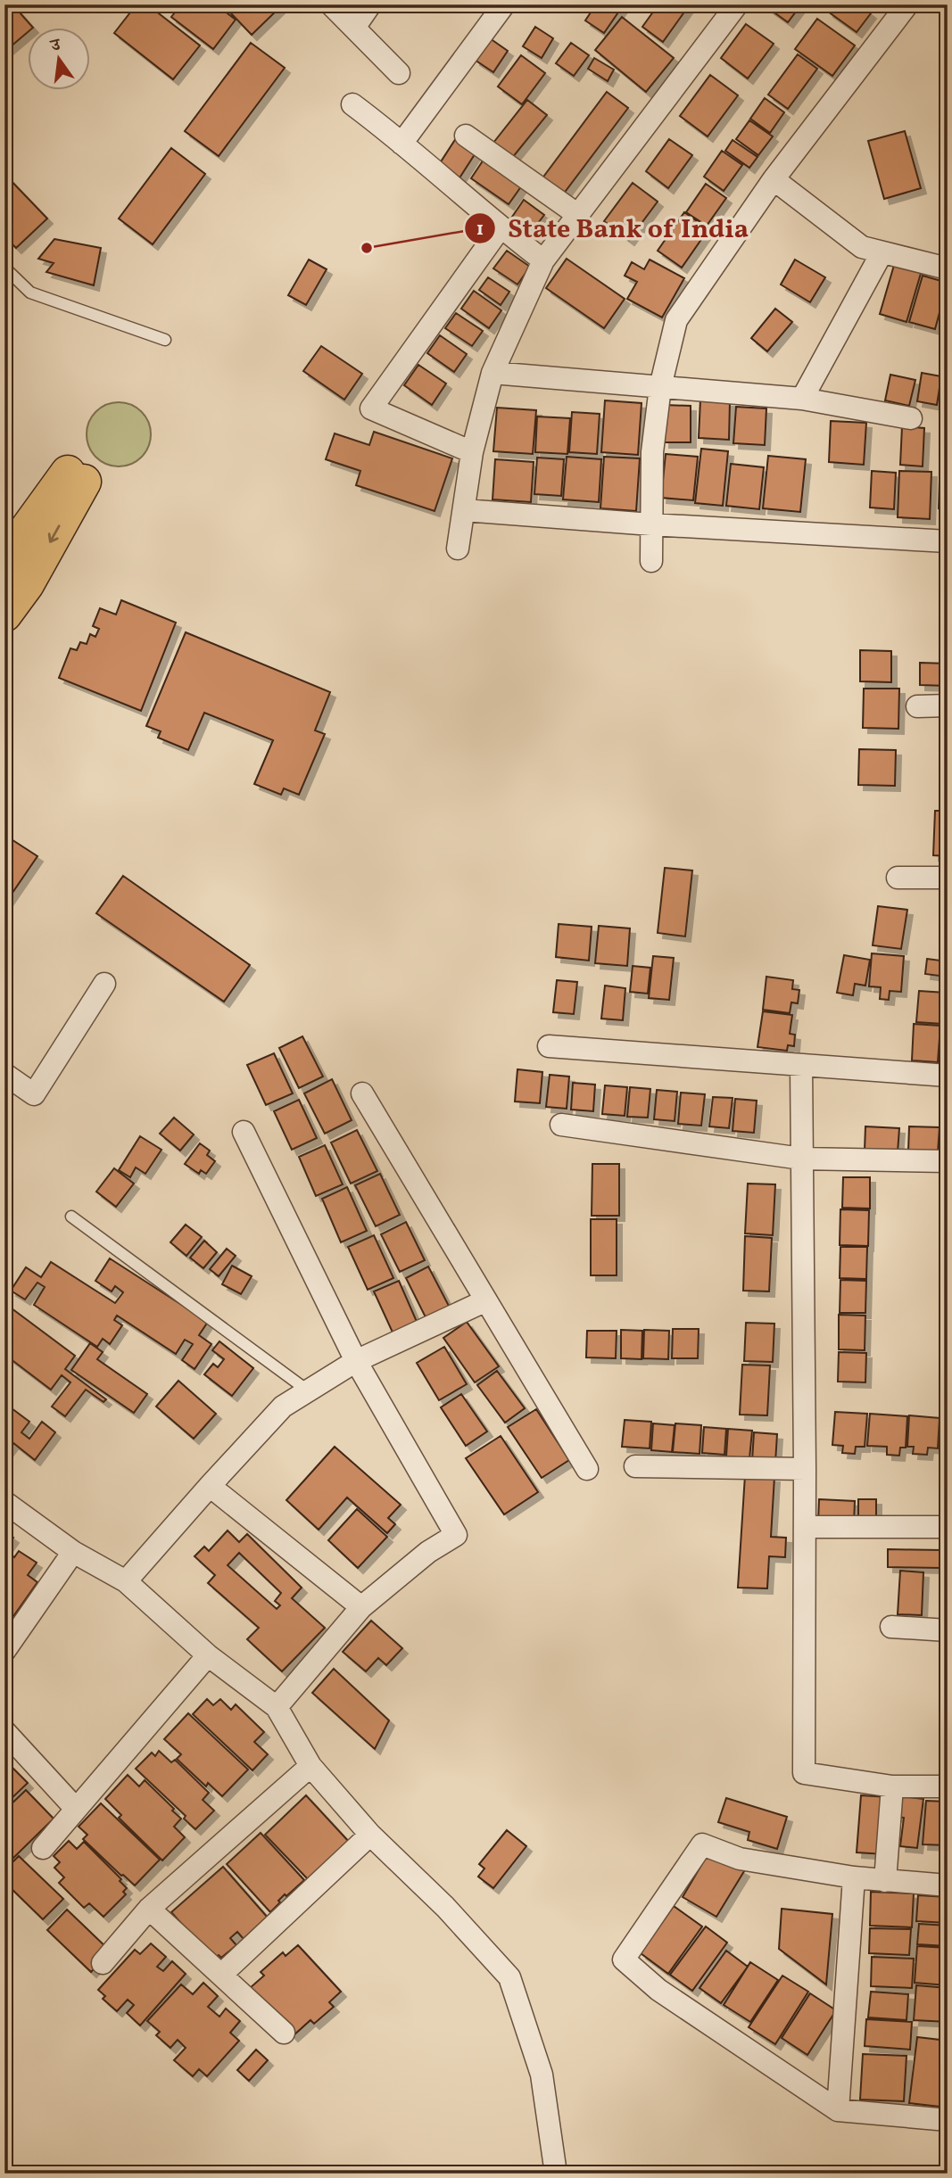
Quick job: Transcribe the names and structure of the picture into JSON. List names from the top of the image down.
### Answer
{
  "places": ["State Bank of India"],
  "north": "top"
}
